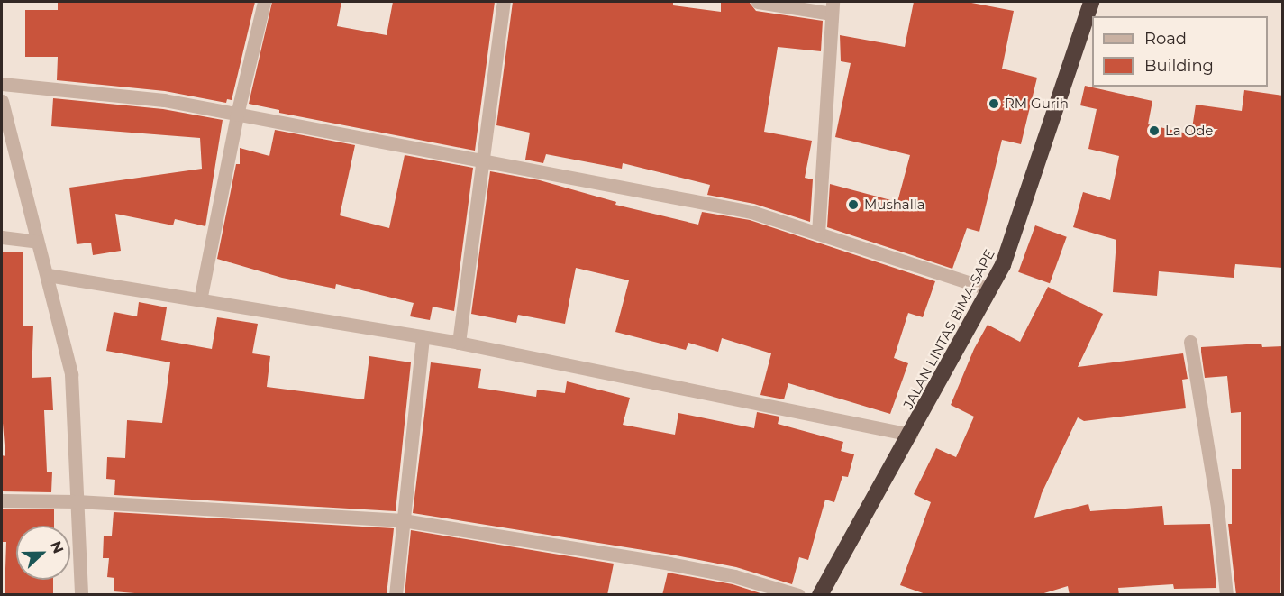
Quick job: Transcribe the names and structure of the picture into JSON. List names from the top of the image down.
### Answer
{
  "streets": {
    "highway": ["JALAN LINTAS BIMA-SAPE"]
  },
  "places": ["RM Gurih", "La Ode", "Mushalla"],
  "legend": ["Road", "Building"],
  "north": "right"
}
